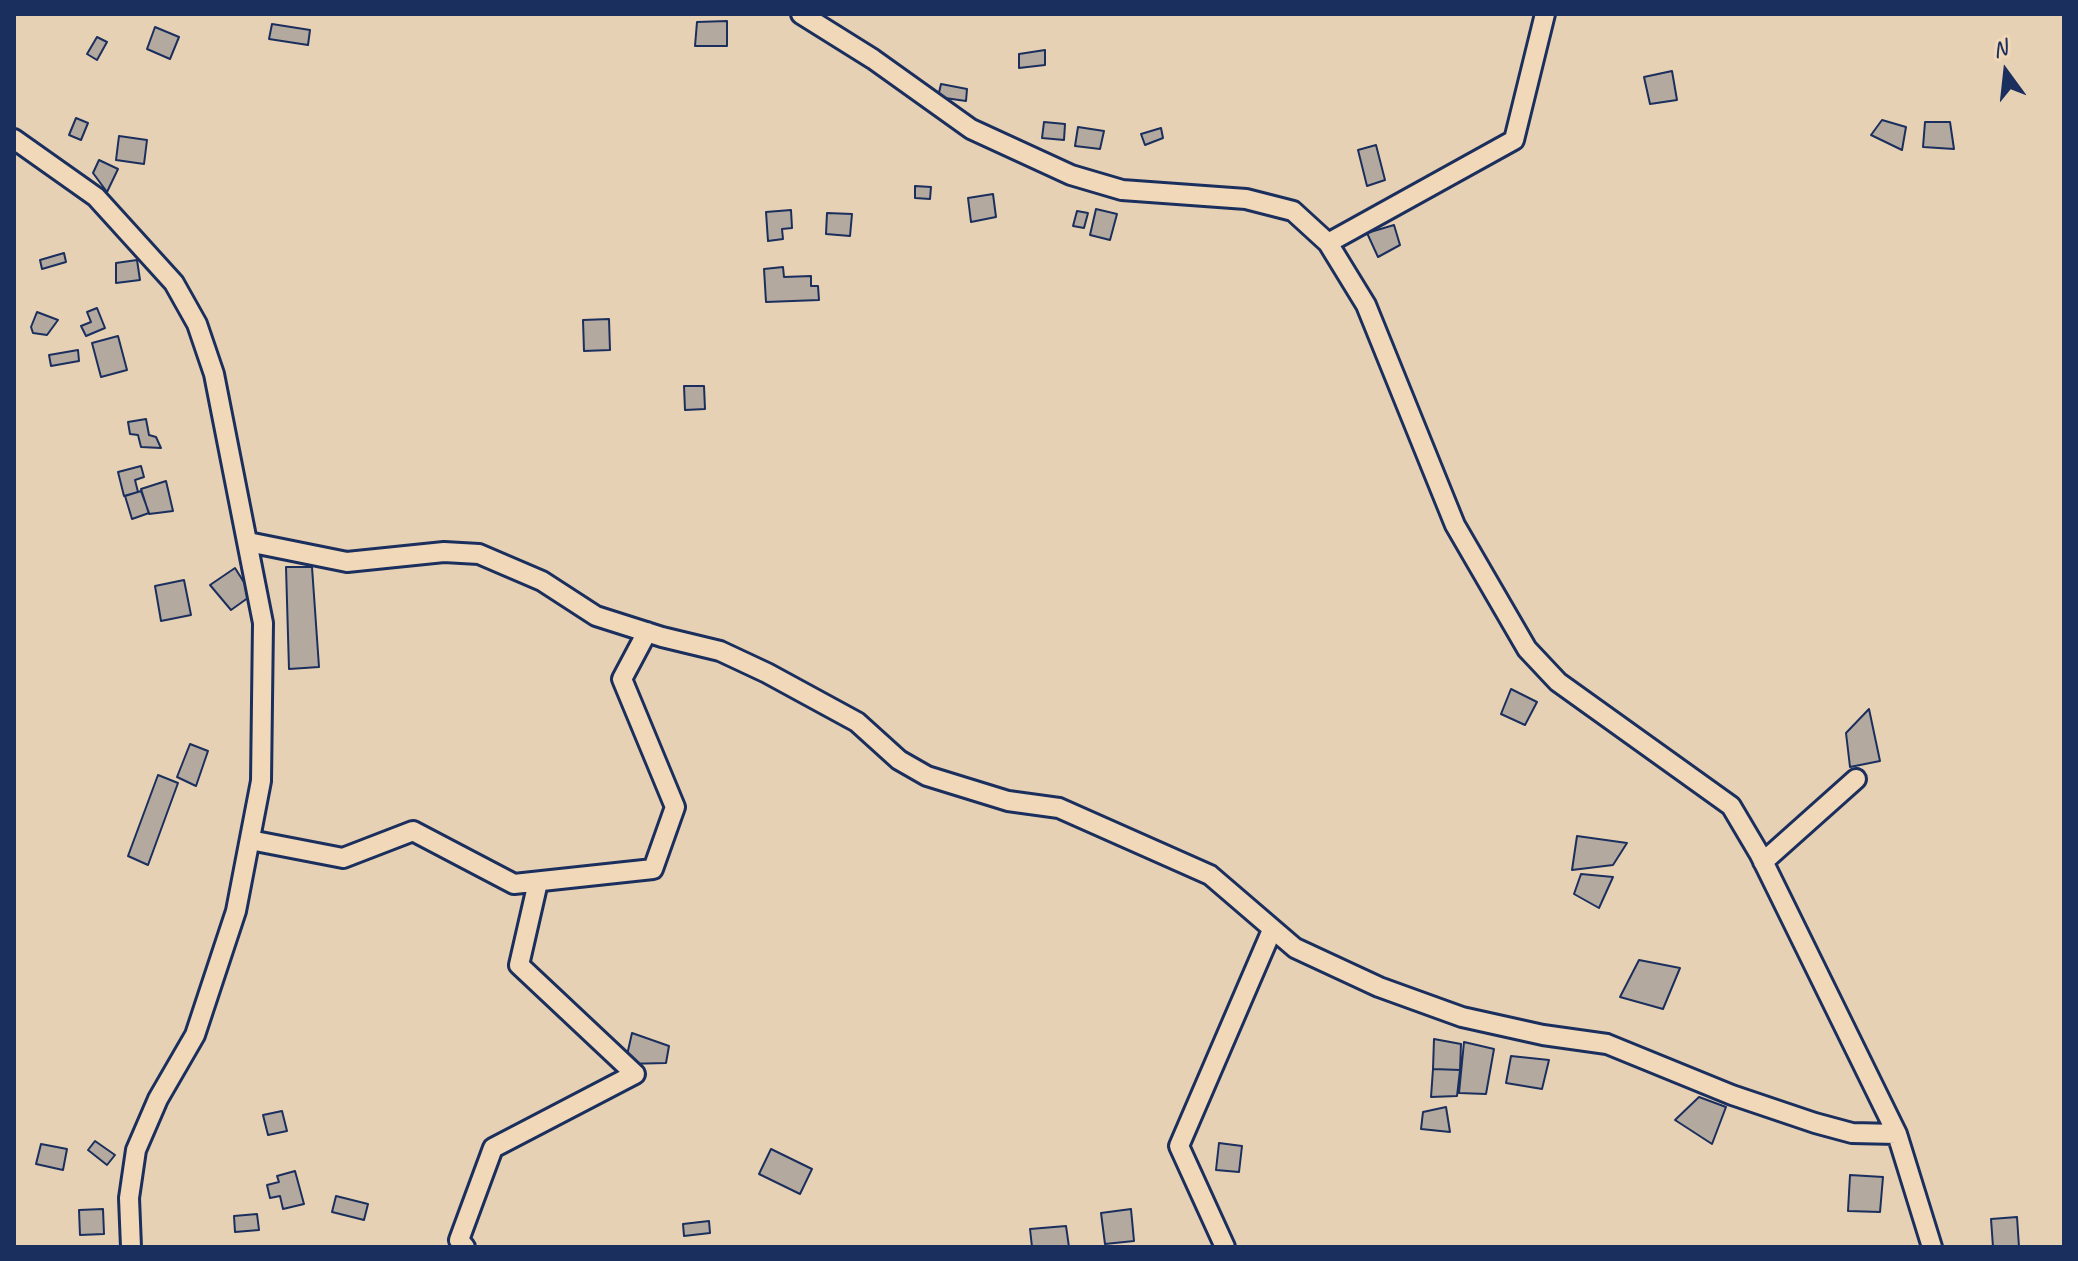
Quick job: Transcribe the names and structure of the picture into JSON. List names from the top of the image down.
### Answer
{
  "north": "top"
}
